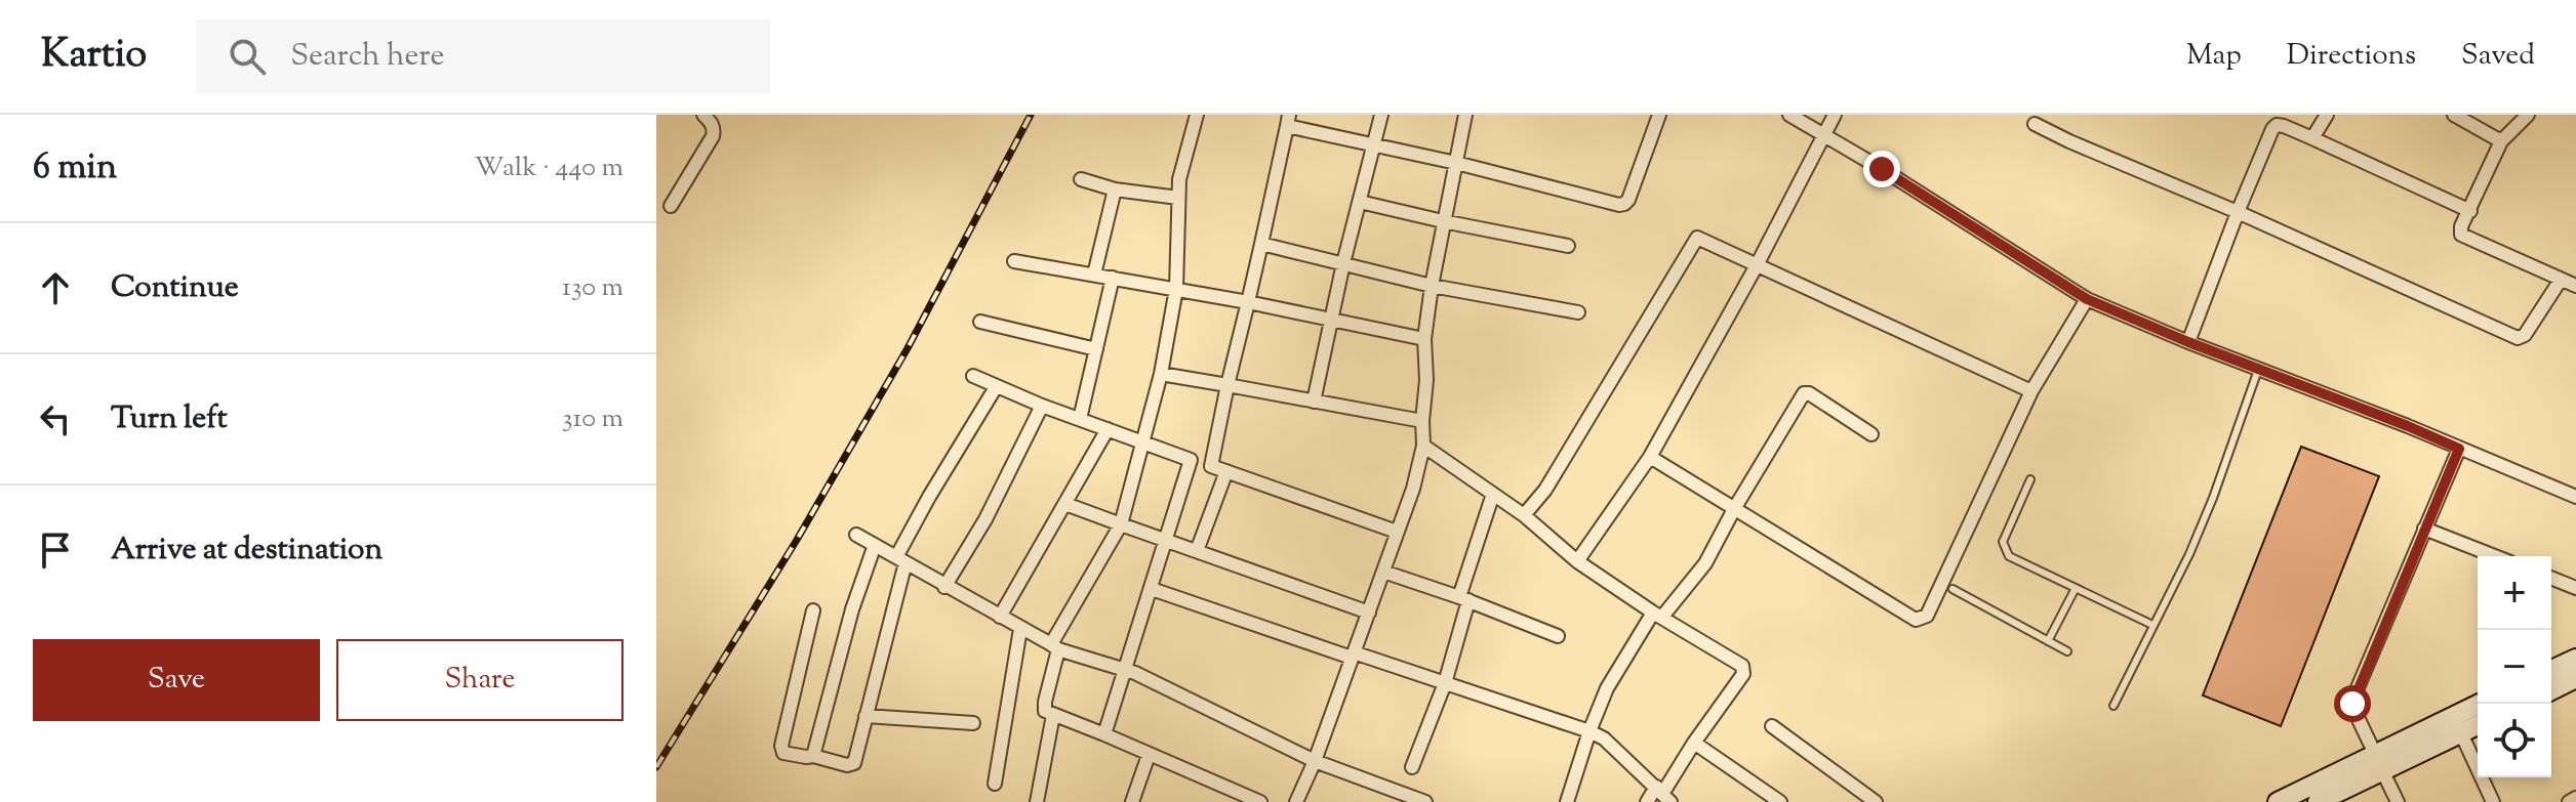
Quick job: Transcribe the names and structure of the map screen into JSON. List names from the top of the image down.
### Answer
{
  "page": {
    "header": "Kartio",
    "search": "Search here",
    "nav": ["Map", "Directions", "Saved"],
    "heading": ["6 min", "Walk · 440 m"],
    "list": [
      ["Continue", "130 m"],
      ["Turn left", "310 m"],
      "Arrive at destination"
    ],
    "map_buttons": ["+", "−"],
    "buttons": ["Save", "Share"]
  }
}
